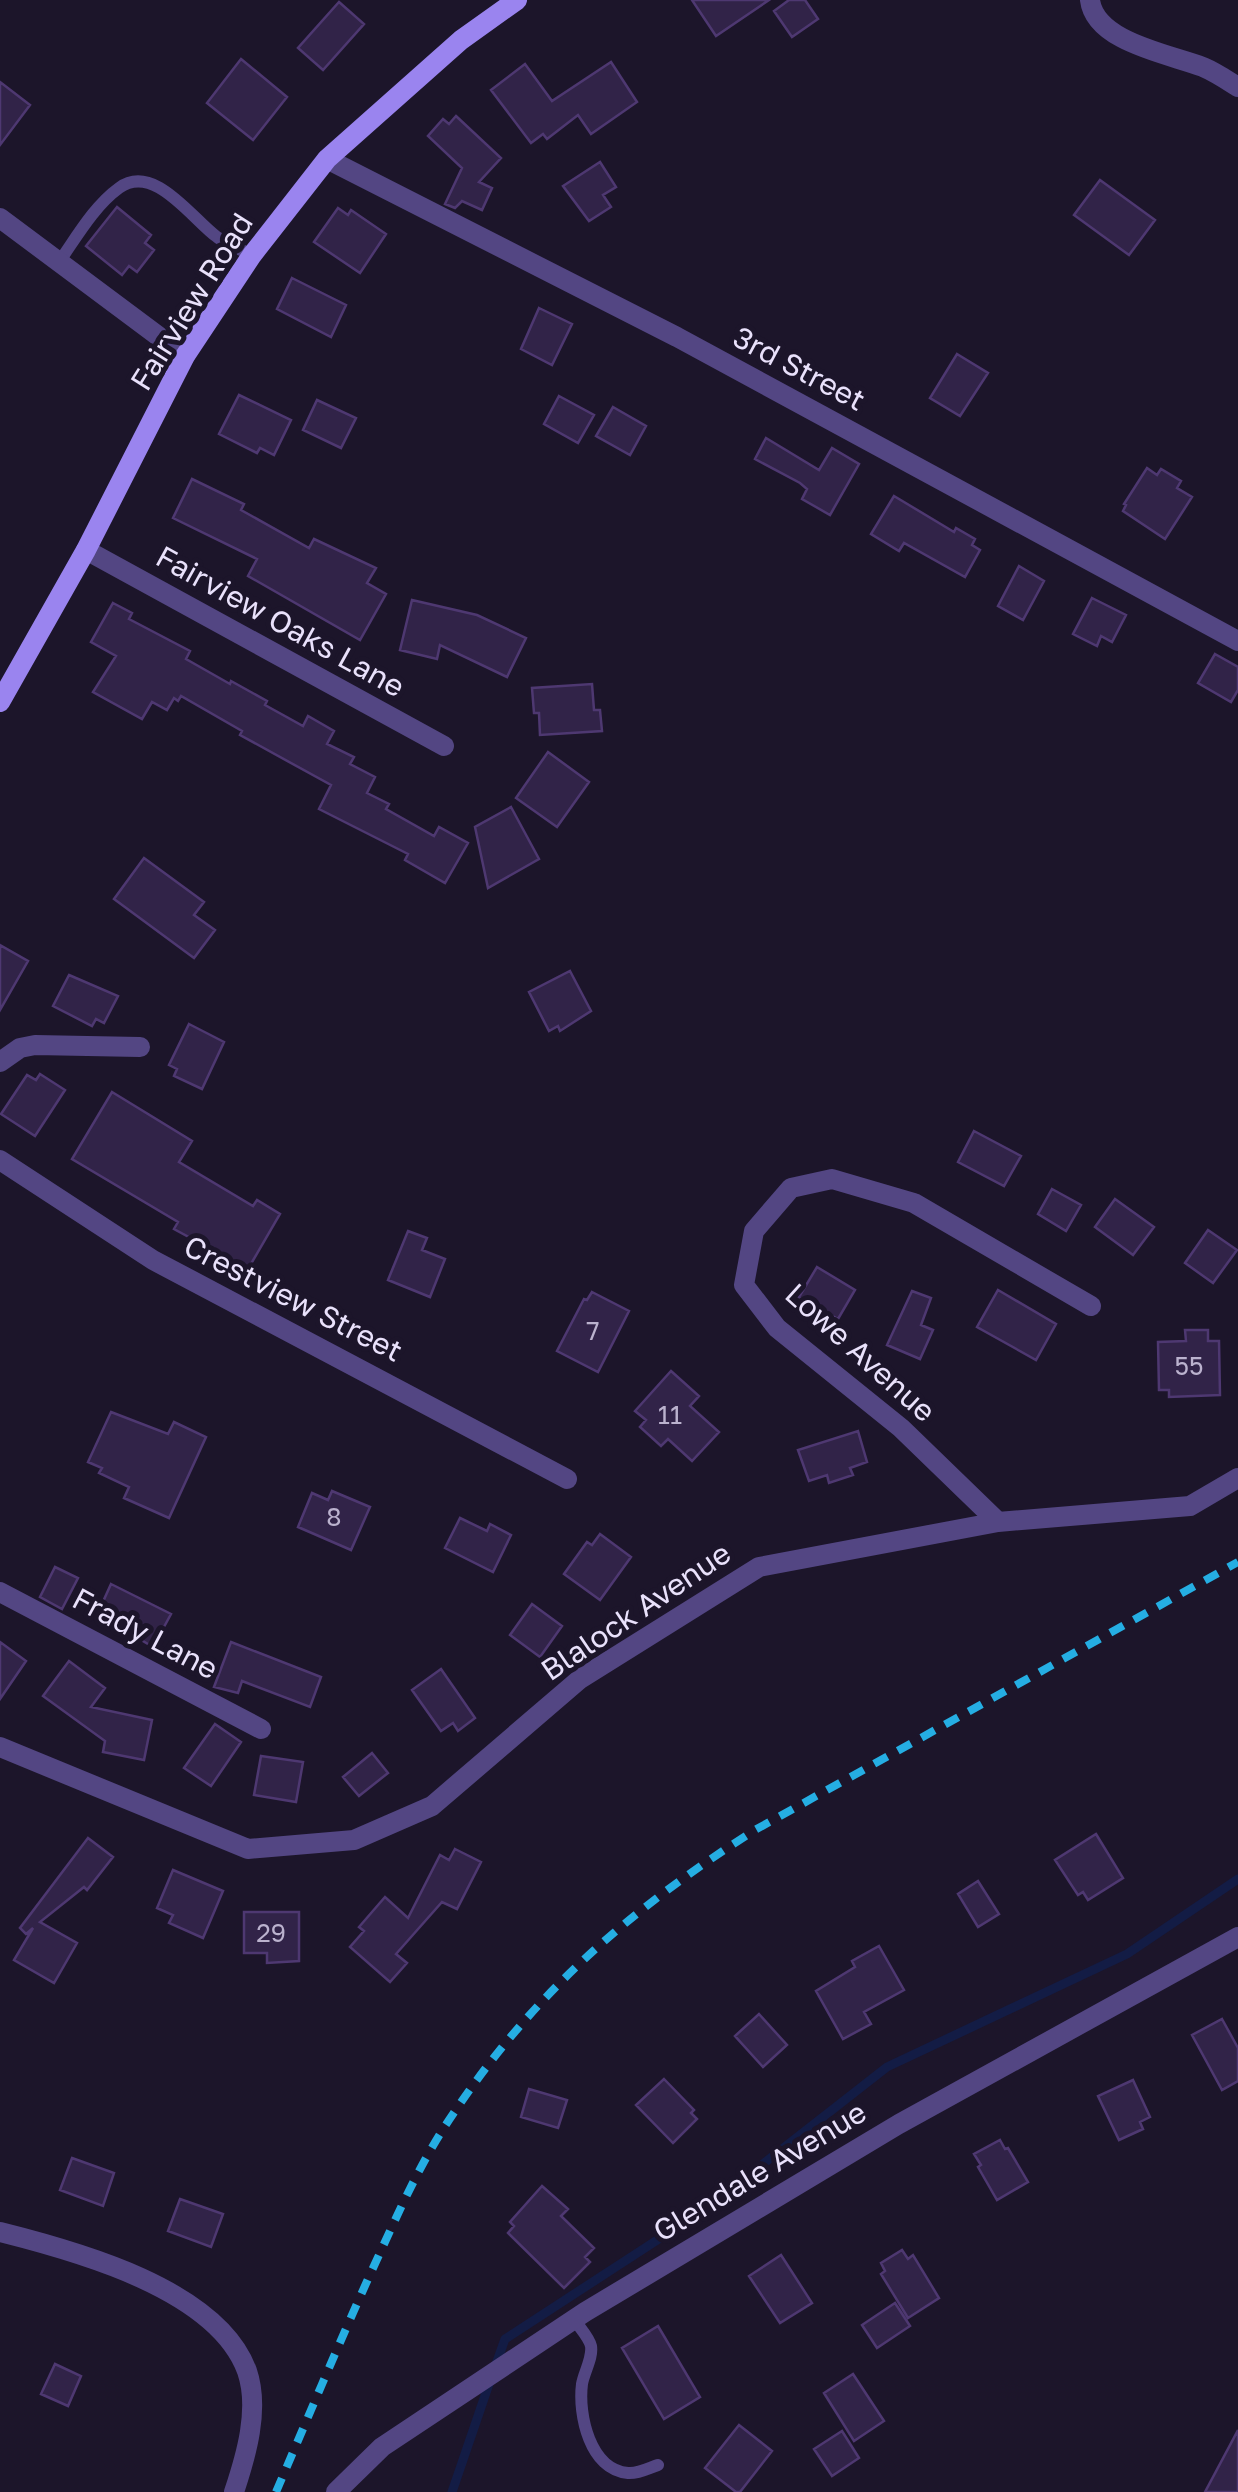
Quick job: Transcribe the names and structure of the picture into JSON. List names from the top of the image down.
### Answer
{
  "streets": {
    "main road": ["Fairview Road"],
    "street": [
      "3rd Street",
      "Fairview Oaks Lane",
      "Crestview Street",
      "Lowe Avenue",
      "Blalock Avenue",
      "Frady Lane",
      "Glendale Avenue"
    ]
  },
  "crossings": [
    ["Fairview Road", "3rd Street"],
    ["Fairview Road", "Fairview Oaks Lane"],
    ["Lowe Avenue", "Blalock Avenue"]
  ],
  "house_numbers": [
    "7",
    "55",
    "11",
    "8",
    "29"
  ]
}
